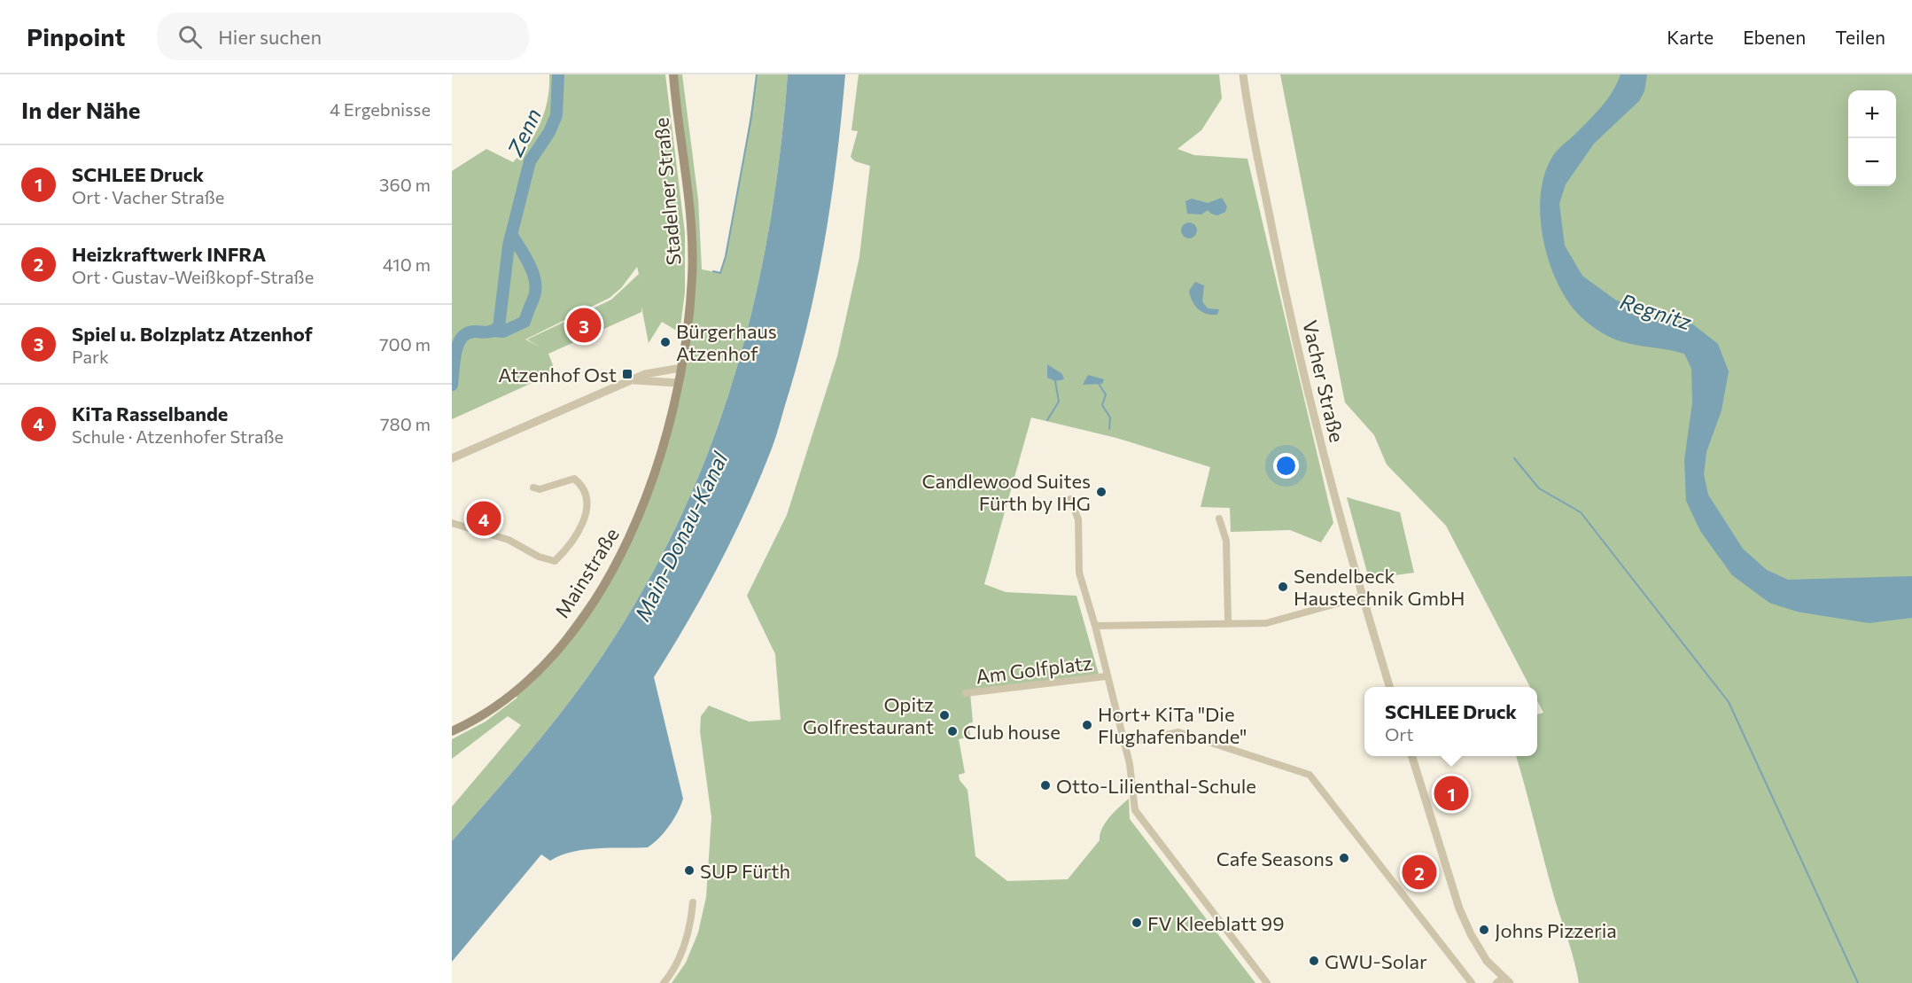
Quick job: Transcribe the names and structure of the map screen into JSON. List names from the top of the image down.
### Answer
{
  "streets": {
    "main road": ["Stadelner Straße", "Mainstraße"],
    "street": ["Vacher Straße", "Am Golfplatz"]
  },
  "crossings": [
    ["Stadelner Straße", "Mainstraße"]
  ],
  "water": ["Zenn", "Regnitz", "Main-Donau-Kanal"],
  "places": {
    "other": [
      "Bürgerhaus Atzenhof",
      "Candlewood Suites Fürth by IHG",
      "Sendelbeck Haustechnik GmbH",
      "Opitz Golfrestaurant",
      "Hort+ KiTa \"Die Flughafenbande\"",
      "Club house",
      "Otto-Lilienthal-Schule",
      "Cafe Seasons",
      "SUP Fürth",
      "FV Kleeblatt 99",
      "Johns Pizzeria",
      "GWU-Solar"
    ],
    "transit": ["Atzenhof Ost"]
  },
  "page": {
    "header": "Pinpoint",
    "search": "Hier suchen",
    "nav": ["Karte", "Ebenen", "Teilen"],
    "heading": ["In der Nähe", "4 Ergebnisse"],
    "map_buttons": ["+", "−"],
    "list": [
      {
        "mark": "1",
        "name": "SCHLEE Druck",
        "note": "Ort · Vacher Straße",
        "value": "360 m"
      },
      {
        "mark": "2",
        "name": "Heizkraftwerk INFRA",
        "note": "Ort · Gustav-Weißkopf-Straße",
        "value": "410 m"
      },
      {
        "mark": "3",
        "name": "Spiel u. Bolzplatz Atzenhof",
        "note": "Park",
        "value": "700 m"
      },
      {
        "mark": "4",
        "name": "KiTa Rasselbande",
        "note": "Schule · Atzenhofer Straße",
        "value": "780 m"
      }
    ],
    "pins": [
      "3",
      "4",
      "1",
      "2"
    ],
    "popup": ["SCHLEE Druck", "Ort"]
  }
}
